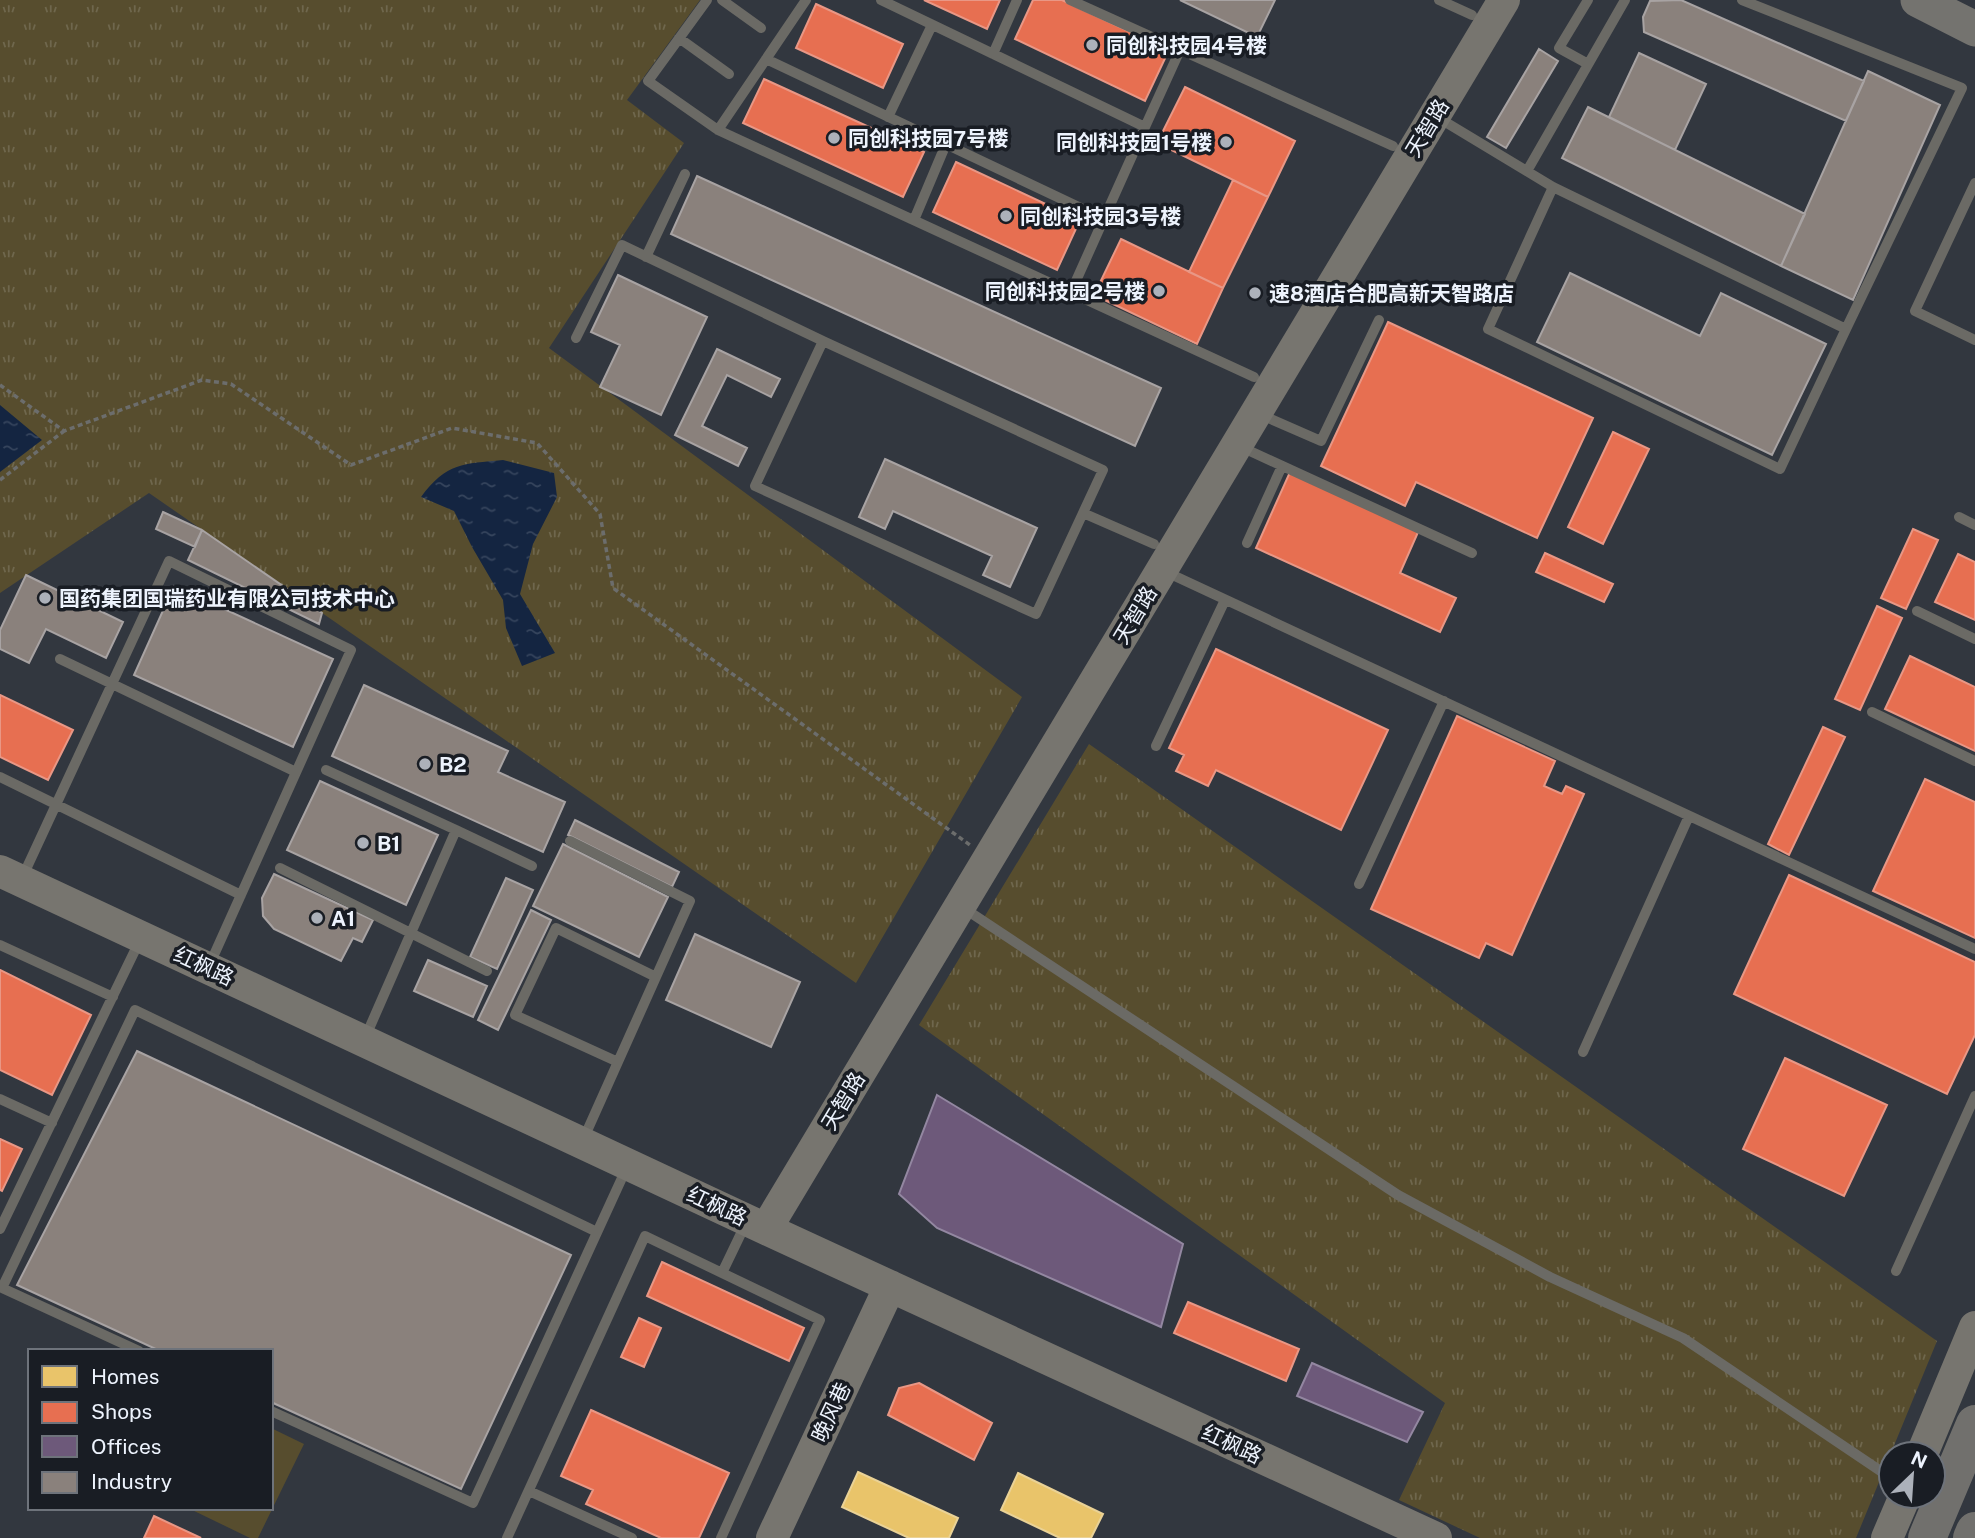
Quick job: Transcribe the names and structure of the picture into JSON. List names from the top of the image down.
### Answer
{
  "streets": {
    "street": ["天智路", "红枫路", "晚风巷"]
  },
  "crossings": [
    ["天智路", "红枫路"],
    ["红枫路", "晚风巷"]
  ],
  "places": [
    "同创科技园4号楼",
    "同创科技园7号楼",
    "同创科技园1号楼",
    "同创科技园3号楼",
    "同创科技园2号楼",
    "速8酒店合肥高新天智路店",
    "国药集团国瑞药业有限公司技术中心",
    "B2",
    "B1",
    "A1"
  ],
  "legend": [
    "Homes",
    "Shops",
    "Offices",
    "Industry"
  ],
  "north": "top right"
}
